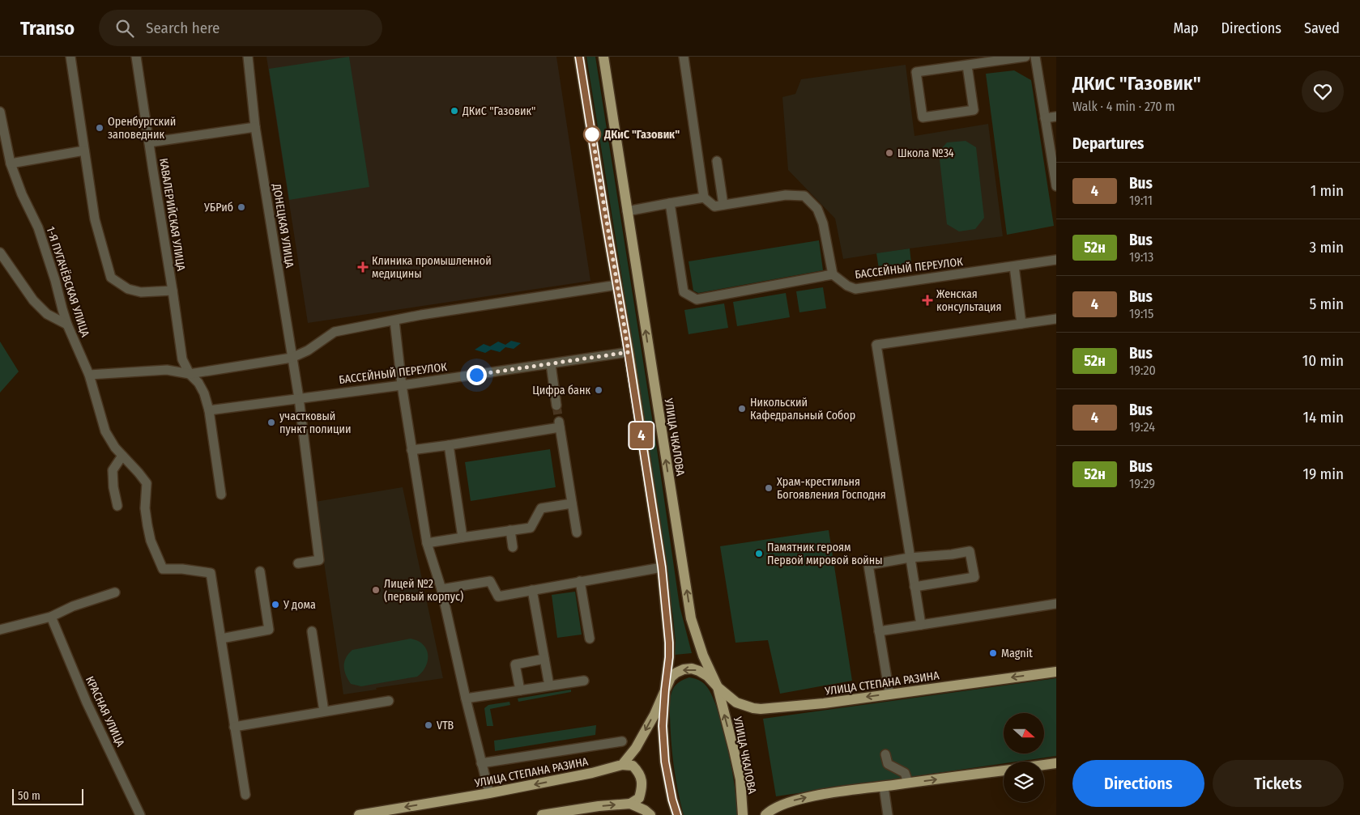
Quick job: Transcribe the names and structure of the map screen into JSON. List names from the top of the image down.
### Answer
{
  "streets": {
    "main road": ["УЛИЦА ЧКАЛОВА", "УЛИЦА СТЕПАНА РАЗИНА"],
    "street": [
      "КАВАЛЕРИЙСКАЯ УЛИЦА",
      "ДОНЕЦКАЯ УЛИЦА",
      "БАССЕЙНЫЙ ПЕРЕУЛОК",
      "1-Я ПУГАЧЁВСКАЯ УЛИЦА",
      "КРАСНАЯ УЛИЦА"
    ]
  },
  "crossings": [
    ["КАВАЛЕРИЙСКАЯ УЛИЦА", "БАССЕЙНЫЙ ПЕРЕУЛОК"],
    ["ДОНЕЦКАЯ УЛИЦА", "БАССЕЙНЫЙ ПЕРЕУЛОК"],
    ["УЛИЦА ЧКАЛОВА", "УЛИЦА СТЕПАНА РАЗИНА"]
  ],
  "one_way": ["УЛИЦА СТЕПАНА РАЗИНА"],
  "places": {
    "other": [
      "ДКиC \"Газовик\"",
      "Оренбургский заповедник",
      "ДКиС \"Газовик\"",
      "Школа №34",
      "УБРиб",
      "Цифра банк",
      "Никольский Кафедральный Собор",
      "участковый пункт полиции",
      "Храм-крестильня Богоявления Господня",
      "Памятник героям Первой мировой войны",
      "Лицей №2 (первый корпус)",
      "У дома",
      "Magnit",
      "VTB"
    ],
    "health": ["Клиника промышленной медицины", "Женская консультация"]
  },
  "lines": ["bus line 4"],
  "scale_bar": "50 m",
  "north": "right",
  "page": {
    "header": "Transo",
    "search": "Search here",
    "nav": ["Map", "Directions", "Saved"],
    "on_map": "4",
    "heading": [
      ["ДКиС \"Газовик\"", "Walk · 4 min · 270 m"],
      "Departures"
    ],
    "list": [
      {
        "mark": "4",
        "name": "Bus",
        "note": "19:11",
        "value": "1 min"
      },
      {
        "mark": "52н",
        "name": "Bus",
        "note": "19:13",
        "value": "3 min"
      },
      {
        "mark": "4",
        "name": "Bus",
        "note": "19:15",
        "value": "5 min"
      },
      {
        "mark": "52н",
        "name": "Bus",
        "note": "19:20",
        "value": "10 min"
      },
      {
        "mark": "4",
        "name": "Bus",
        "note": "19:24",
        "value": "14 min"
      },
      {
        "mark": "52н",
        "name": "Bus",
        "note": "19:29",
        "value": "19 min"
      }
    ],
    "buttons": ["Directions", "Tickets"],
    "scale": "50 m"
  }
}
